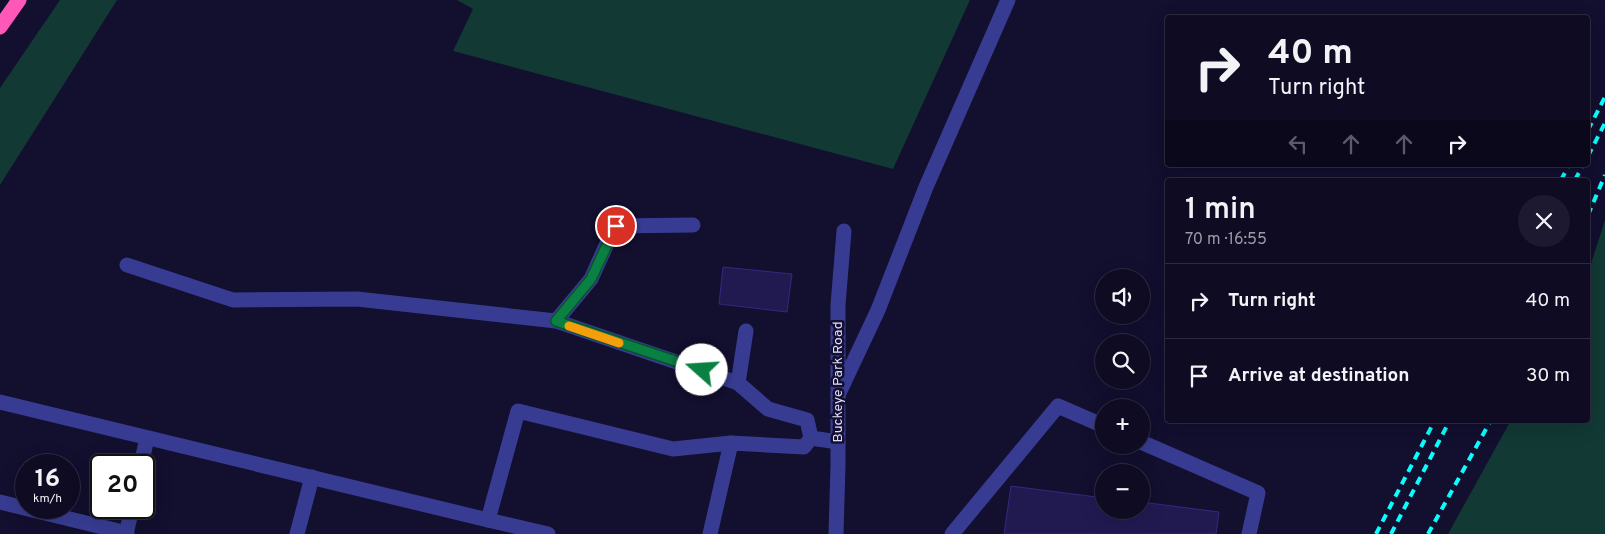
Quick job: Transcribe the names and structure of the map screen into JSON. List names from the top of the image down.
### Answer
{
  "streets": {
    "street": ["Buckeye Park Road"]
  },
  "page": {
    "turn": ["40 m", "Turn right"],
    "heading": ["1 min", "70 m · 16:55"],
    "list": [
      {
        "name": "Turn right",
        "value": "40 m"
      },
      {
        "name": "Arrive at destination",
        "value": "30 m"
      }
    ],
    "map_buttons": ["+", "−"],
    "speed": "16 km/h",
    "limit": "20"
  }
}
